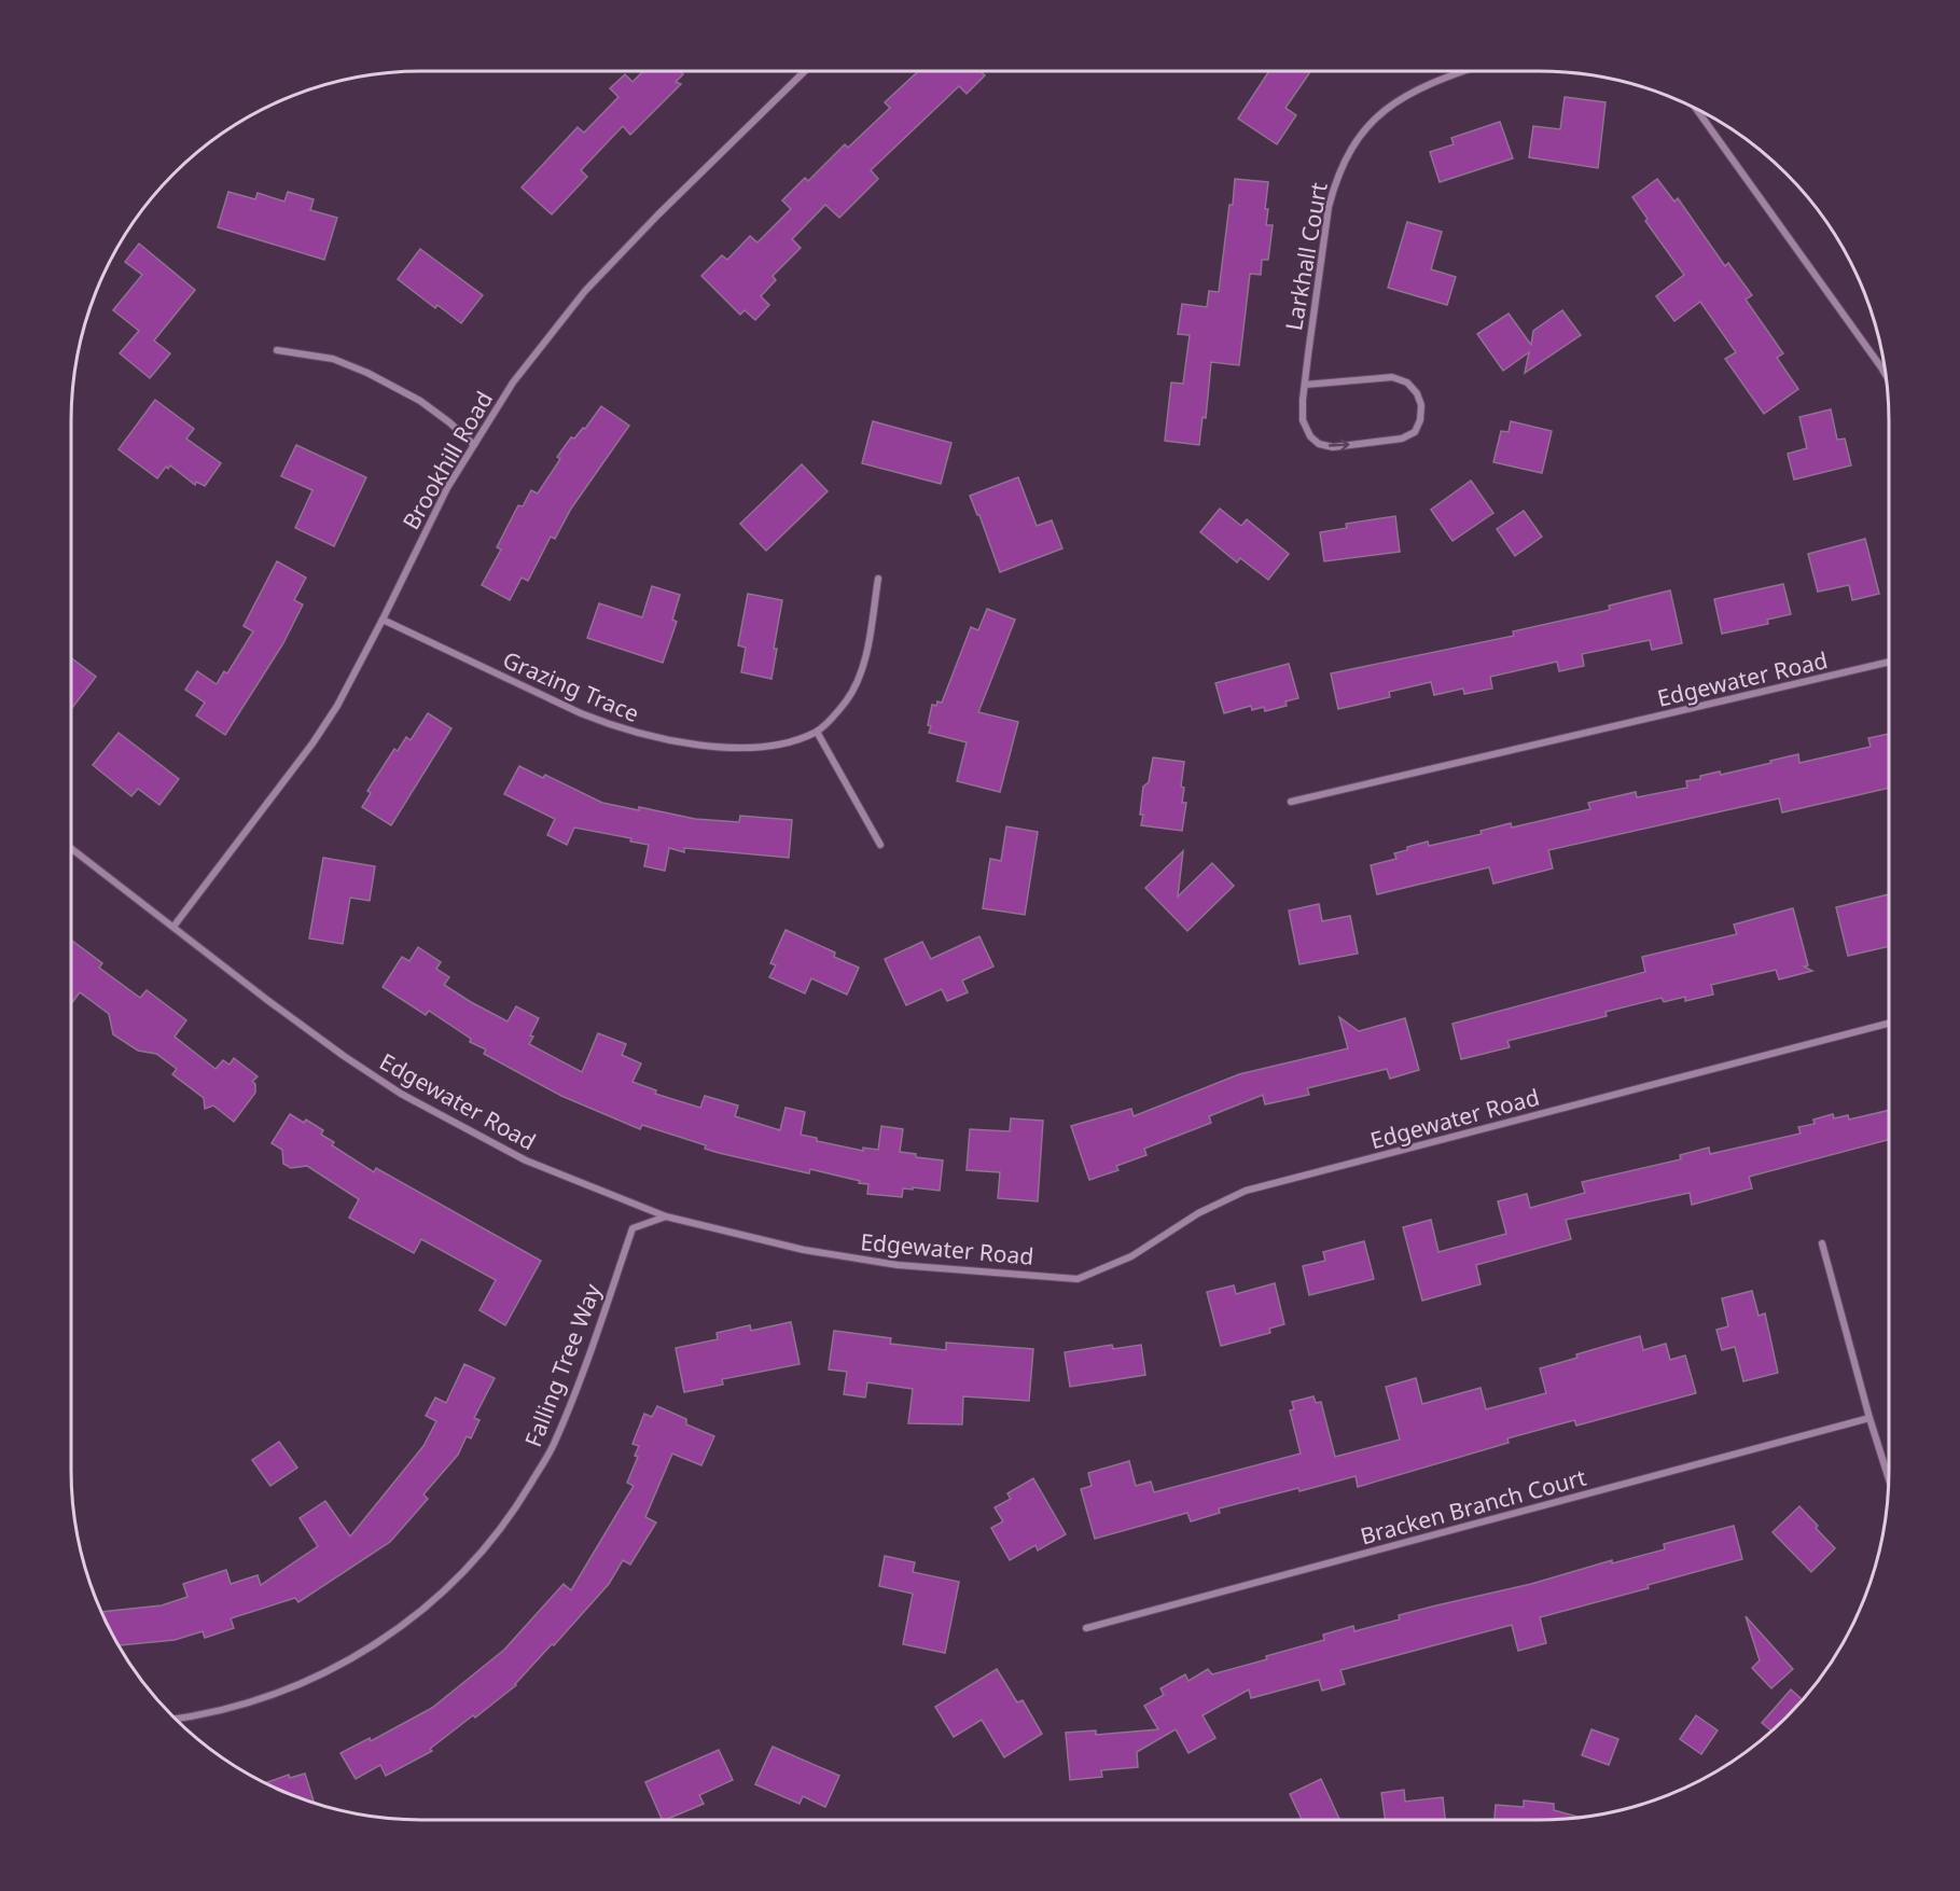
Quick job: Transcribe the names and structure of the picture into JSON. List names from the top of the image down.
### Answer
{
  "streets": {
    "street": [
      "Larkhall Court",
      "Brookhill Road",
      "Edgewater Road",
      "Grazing Trace",
      "Falling Tree Way",
      "Bracken Branch Court"
    ]
  },
  "crossings": [
    ["Brookhill Road", "Edgewater Road"],
    ["Brookhill Road", "Grazing Trace"],
    ["Edgewater Road", "Falling Tree Way"]
  ]
}
